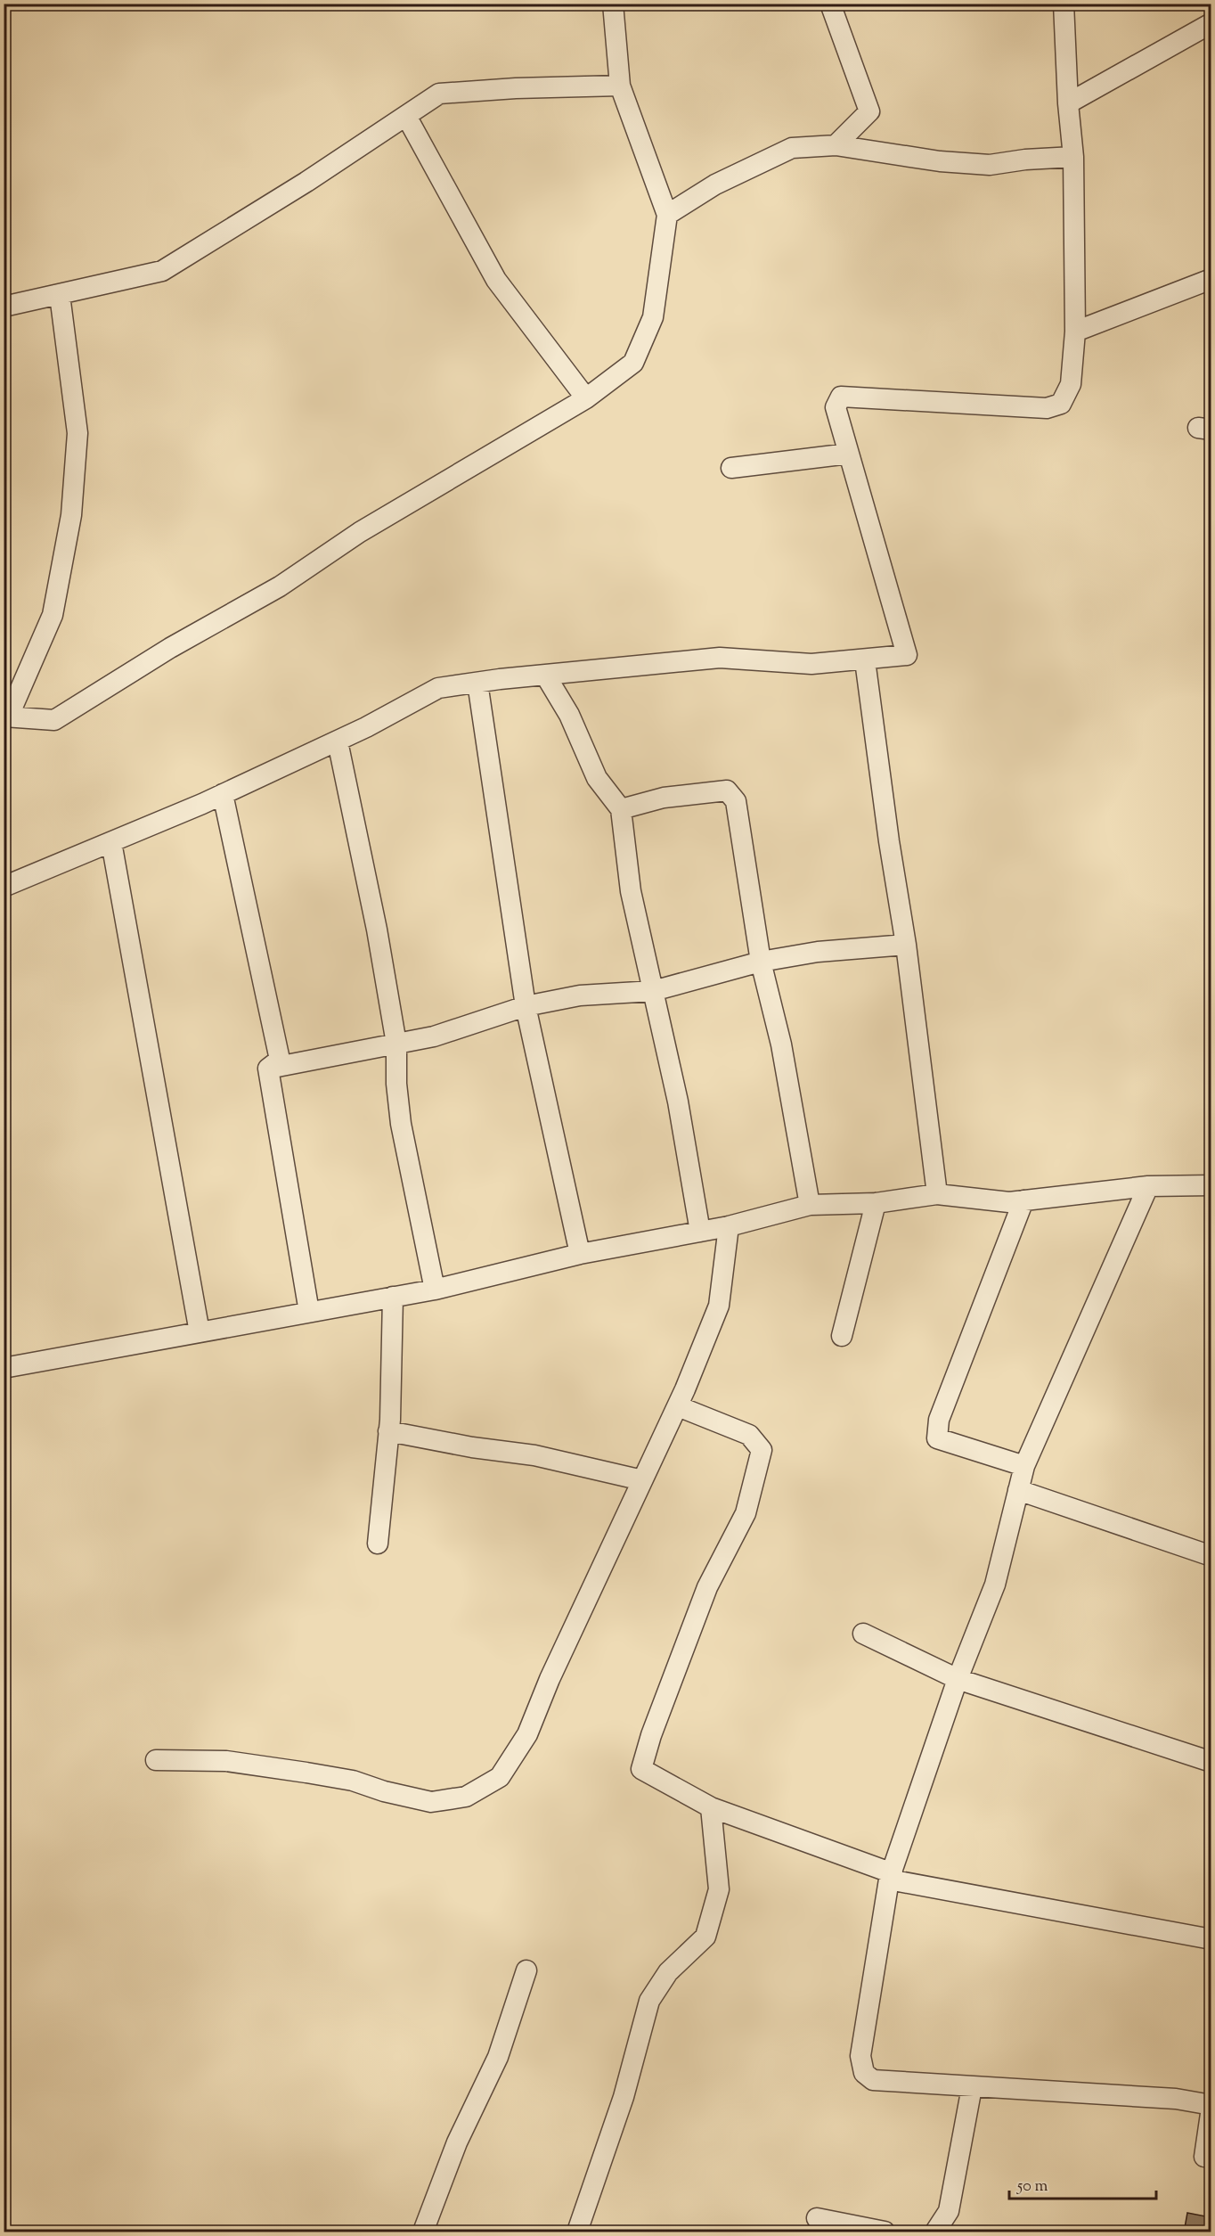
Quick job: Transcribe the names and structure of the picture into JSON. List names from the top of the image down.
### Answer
{
  "scale_bar": "50 m"
}
